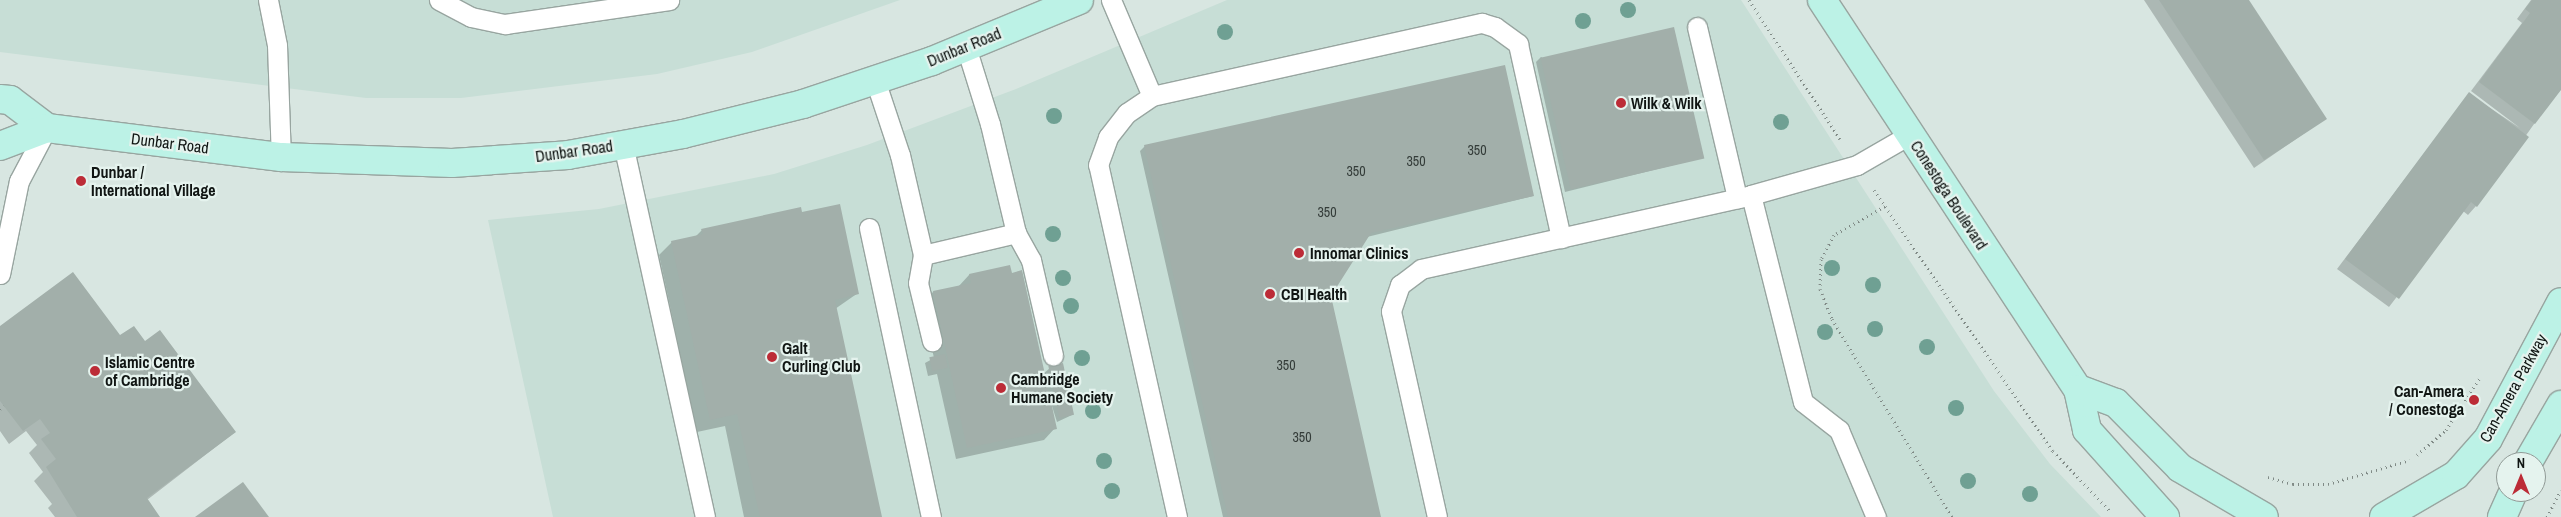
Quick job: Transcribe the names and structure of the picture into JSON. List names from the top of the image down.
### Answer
{
  "streets": {
    "street": ["Dunbar Road", "Conestoga Boulevard", "Can-Amera Parkway"]
  },
  "places": [
    "Wilk & Wilk",
    "Dunbar / International Village",
    "Innomar Clinics",
    "CBI Health",
    "Galt Curling Club",
    "Islamic Centre of Cambridge",
    "Cambridge Humane Society",
    "Can-Amera / Conestoga"
  ],
  "house_numbers": [
    "350",
    "350",
    "350",
    "350",
    "350",
    "350"
  ],
  "north": "top"
}
